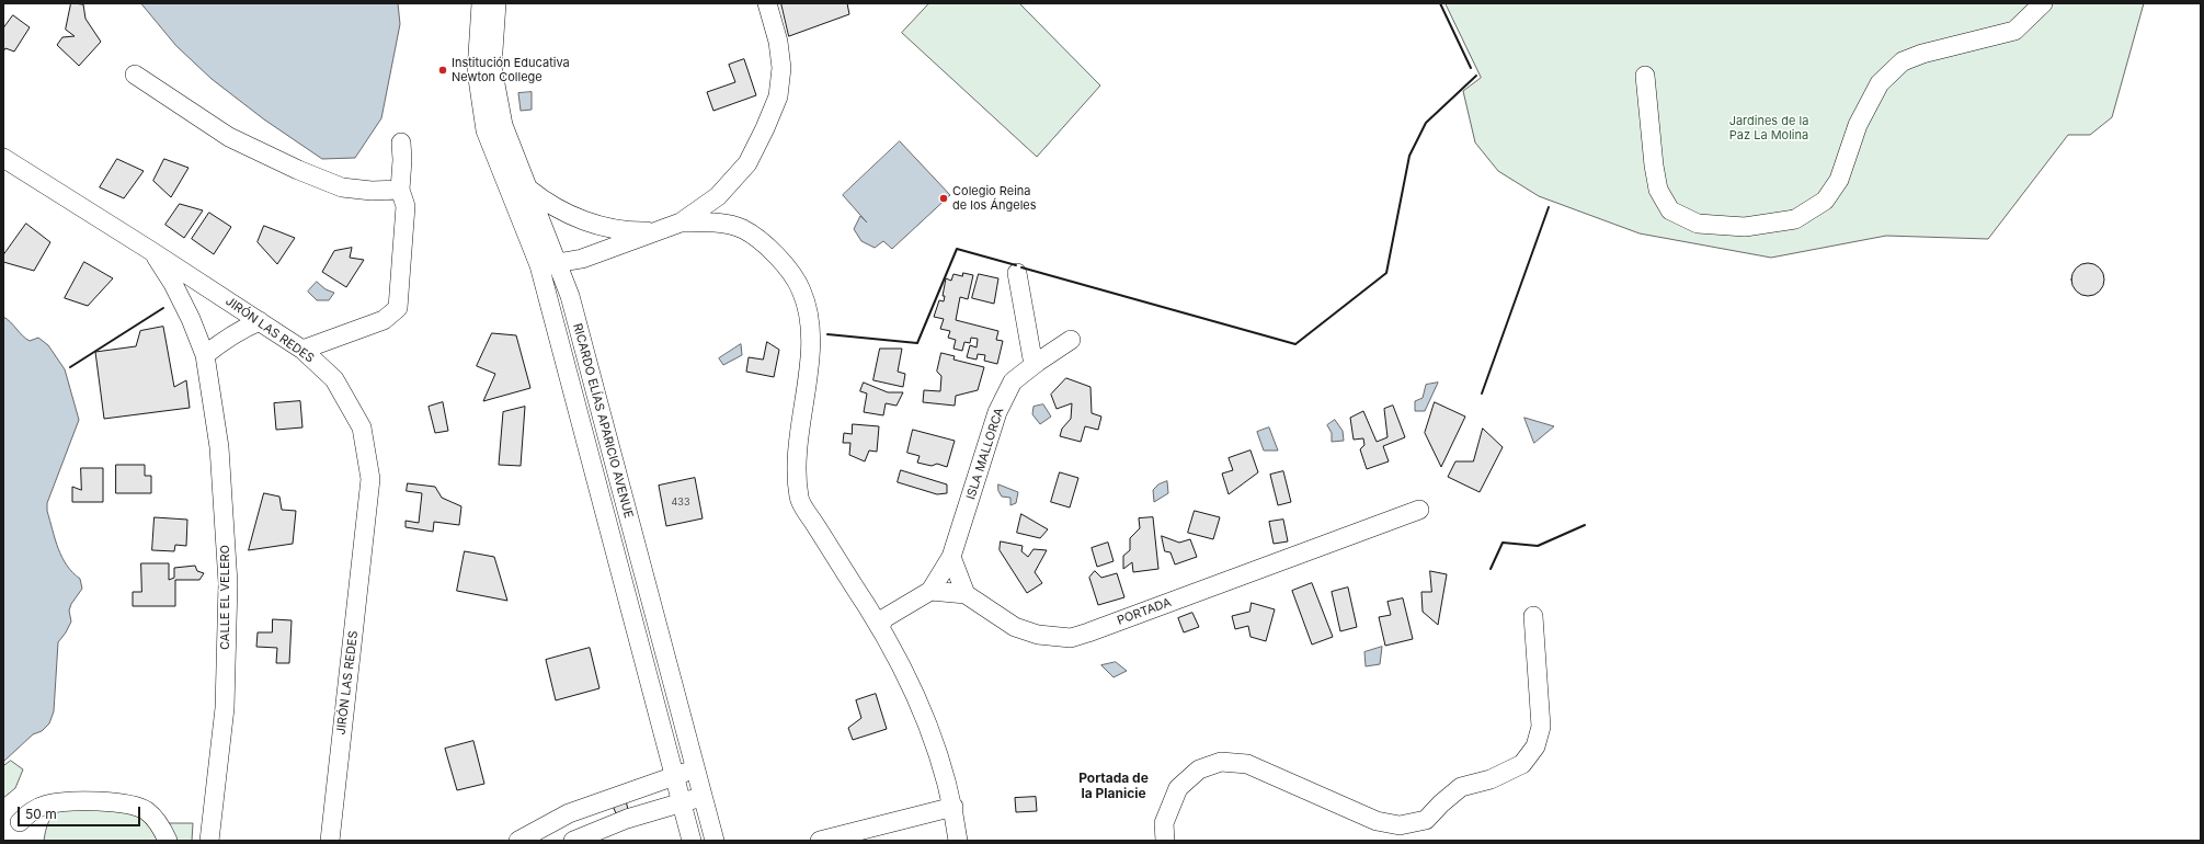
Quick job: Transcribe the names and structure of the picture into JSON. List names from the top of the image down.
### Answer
{
  "streets": {
    "street": [
      "JIRÓN LAS REDES",
      "RICARDO ELÍAS APARICIO AVENUE",
      "ISLA MALLORCA",
      "CALLE EL VELERO",
      "PORTADA"
    ]
  },
  "crossings": [
    ["JIRÓN LAS REDES", "CALLE EL VELERO"],
    ["ISLA MALLORCA", "PORTADA"]
  ],
  "districts": ["Portada de la Planicie"],
  "parks": ["Jardines de la Paz La Molina"],
  "places": ["Institución Educativa Newton College", "Colegio Reina de los Ángeles"],
  "house_numbers": ["433"],
  "scale_bar": "50 m"
}
